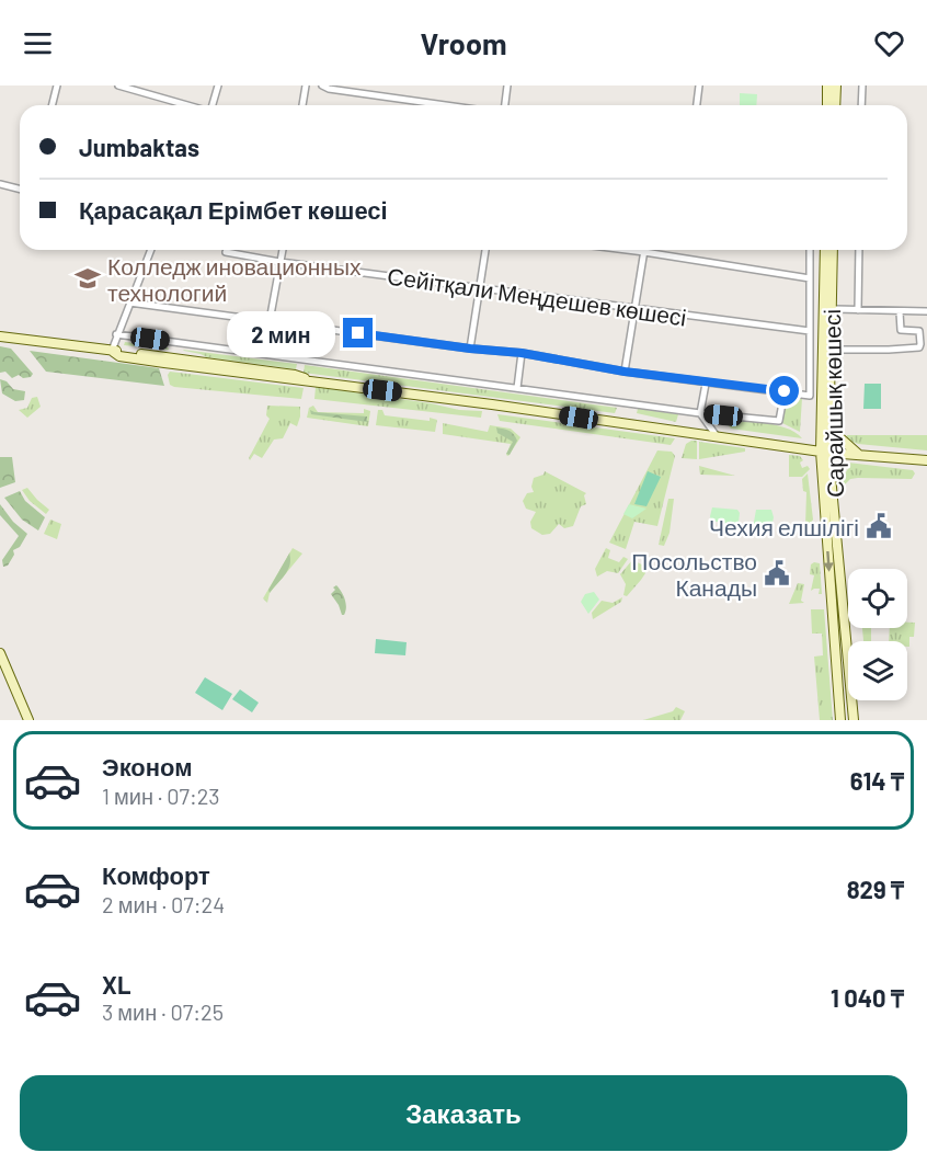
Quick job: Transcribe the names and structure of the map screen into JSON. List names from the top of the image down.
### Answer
{
  "streets": {
    "main road": ["Сарайшық көшесі"],
    "street": ["Сейітқали Меңдешев көшесі"]
  },
  "places": {
    "school or university": ["Колледж иновационных технологий"],
    "public building": ["Чехия елшілігі", "Посольство Канады"]
  },
  "page": {
    "header": "Vroom",
    "banner": ["Jumbaktas", "Қарасақал Ерімбет көшесі"],
    "bubble": "2 мин",
    "list": [
      {
        "name": "Эконом",
        "note": "1 мин · 07:23",
        "value": "614 ₸"
      },
      {
        "name": "Комфорт",
        "note": "2 мин · 07:24",
        "value": "829 ₸"
      },
      {
        "name": "XL",
        "note": "3 мин · 07:25",
        "value": "1 040 ₸"
      }
    ],
    "buttons": "Заказать"
  }
}
